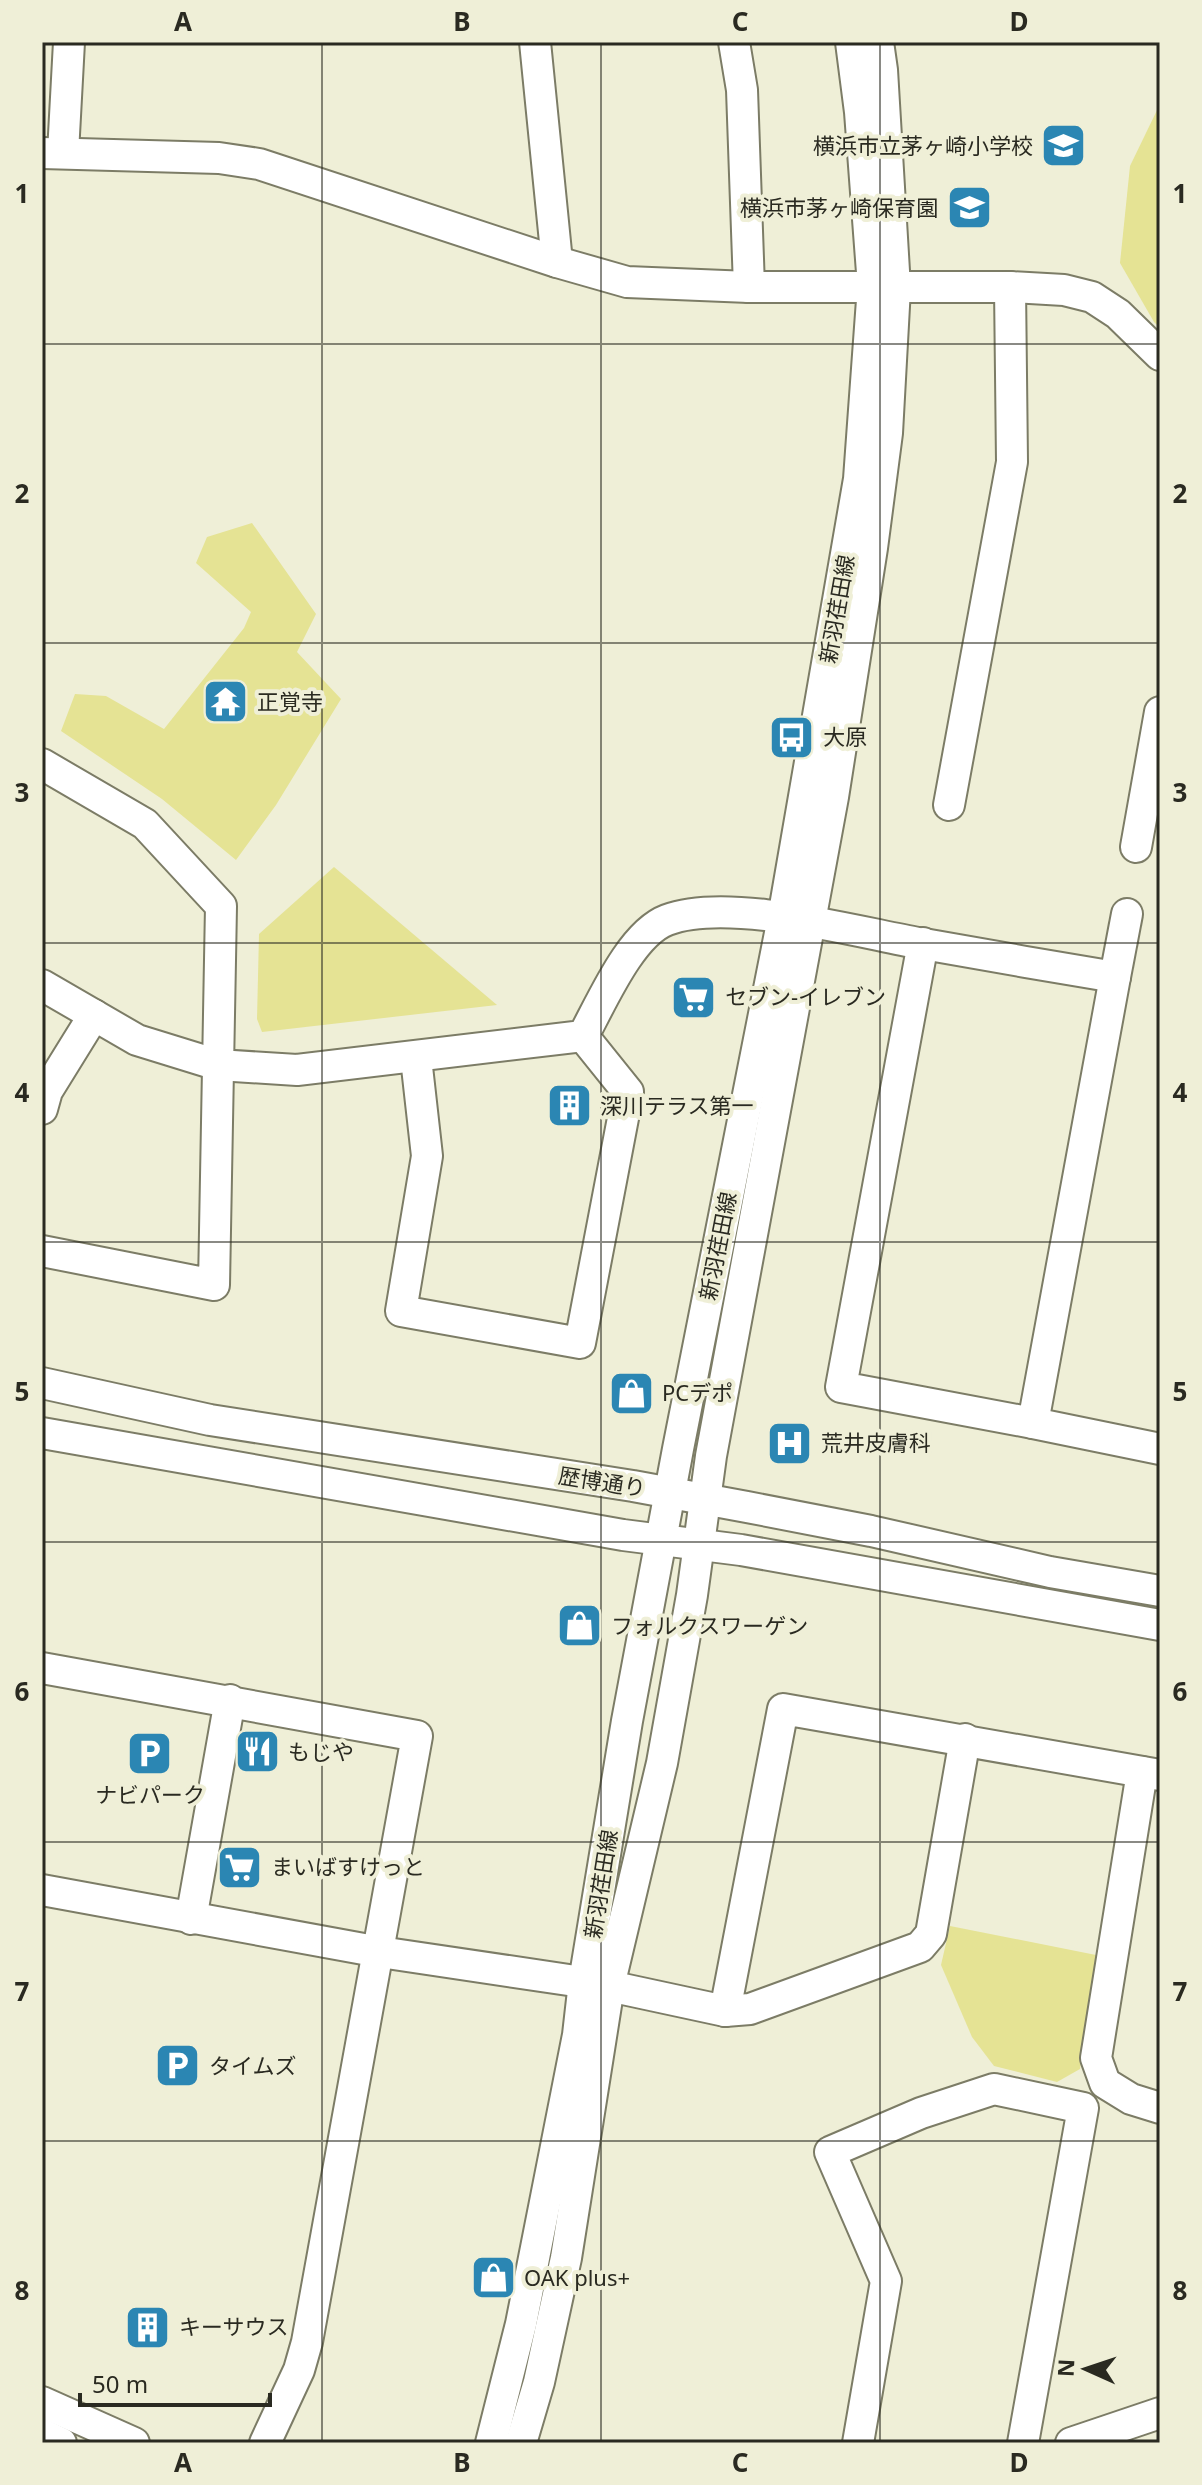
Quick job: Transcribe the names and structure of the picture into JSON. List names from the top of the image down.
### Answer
{
  "streets": {
    "street": ["新羽荏田線", "歴博通り"]
  },
  "crossings": [
    ["新羽荏田線", "歴博通り"]
  ],
  "places": {
    "school or university": ["横浜市立茅ヶ崎小学校", "横浜市茅ヶ崎保育園"],
    "temple": ["正覚寺"],
    "bus stop": ["大原"],
    "supermarket": ["セブン-イレブン", "まいばすけっと"],
    "building": ["深川テラス第一", "キーサウス"],
    "shop": ["PCデポ", "フォルクスワーゲン", "OAK plus+"],
    "hospital": ["荒井皮膚科"],
    "restaurant": ["もじや"],
    "parking": ["ナビパーク", "タイムズ"]
  },
  "scale_bar": "50 m",
  "north": "left",
  "grid": {
    "columns": [
      "A",
      "B",
      "C",
      "D"
    ],
    "rows": [
      "1",
      "2",
      "3",
      "4",
      "5",
      "6",
      "7",
      "8"
    ]
  }
}
